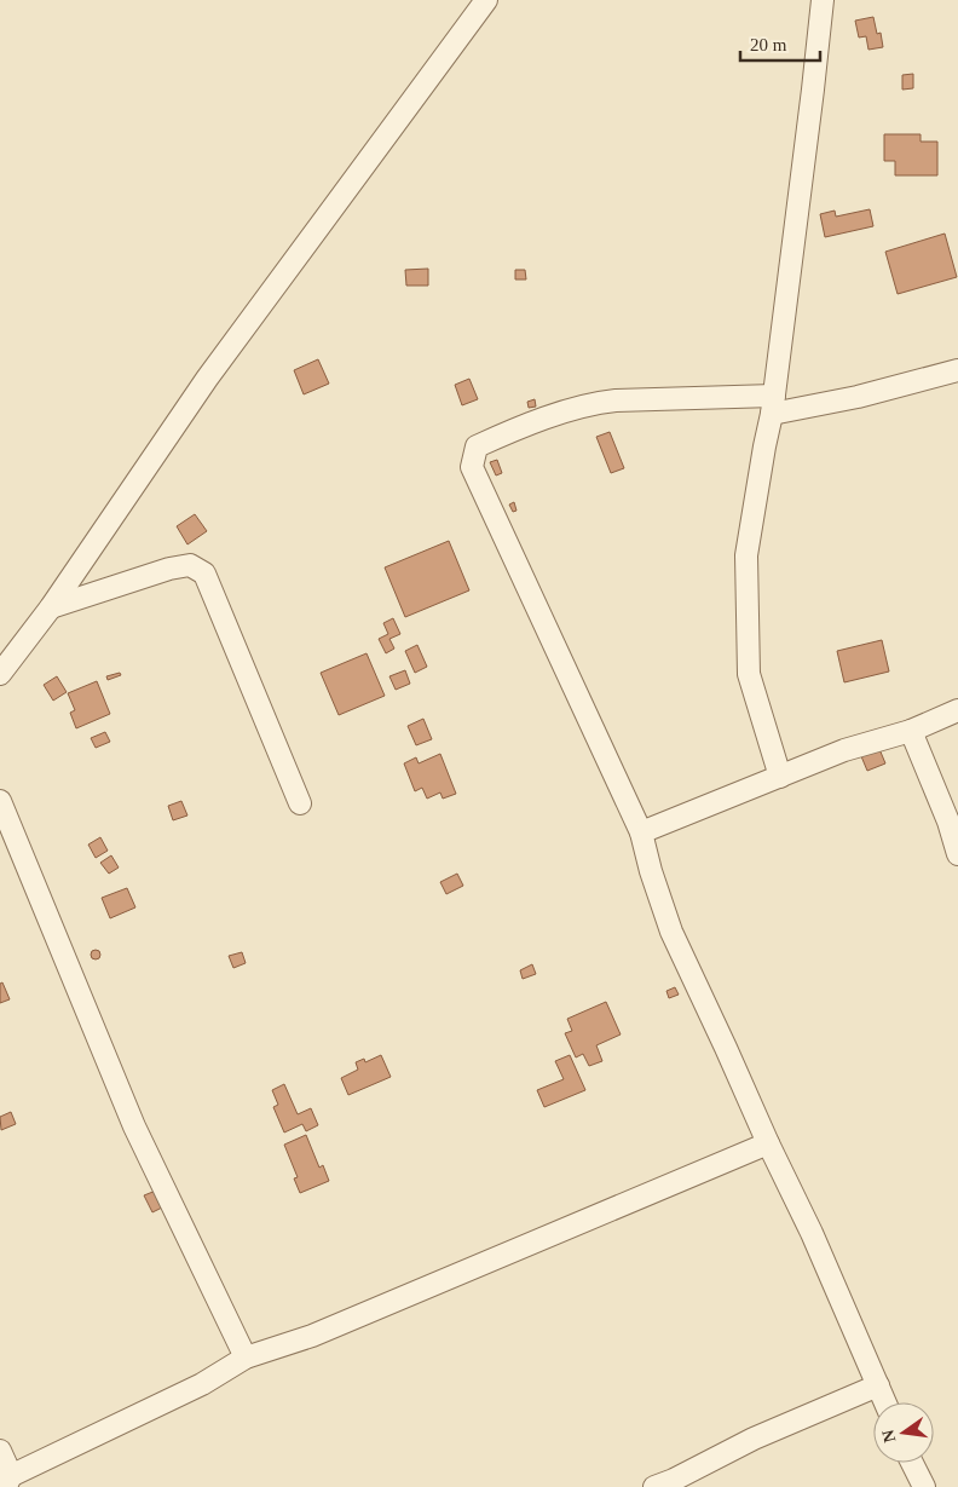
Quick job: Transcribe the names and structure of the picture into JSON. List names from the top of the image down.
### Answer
{
  "scale_bar": "20 m",
  "north": "left"
}
